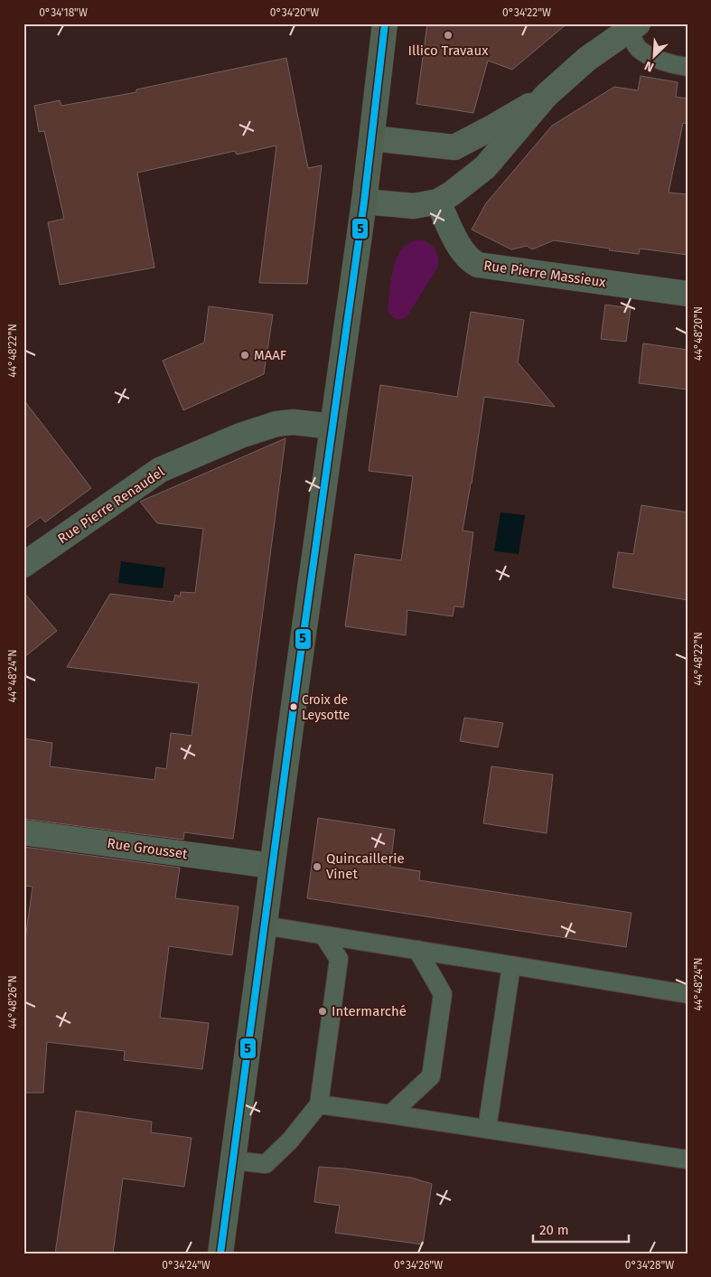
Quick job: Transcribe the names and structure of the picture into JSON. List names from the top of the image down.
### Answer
{
  "streets": {
    "street": ["Rue Pierre Massieux", "Rue Pierre Renaudel", "Rue Grousset"]
  },
  "places": [
    "Illico Travaux",
    "MAAF",
    "Croix de Leysotte",
    "Quincaillerie Vinet",
    "Intermarché"
  ],
  "lines": ["transit line 5"],
  "scale_bar": "20 m",
  "north": "bottom left",
  "coordinates": [
    "0°34'18\"W",
    "0°34'20\"W",
    "0°34'22\"W",
    "44°48'20\"N",
    "44°48'22\"N",
    "44°48'24\"N",
    "44°48'26\"N",
    "0°34'24\"W",
    "0°34'26\"W",
    "0°34'28\"W"
  ]
}
